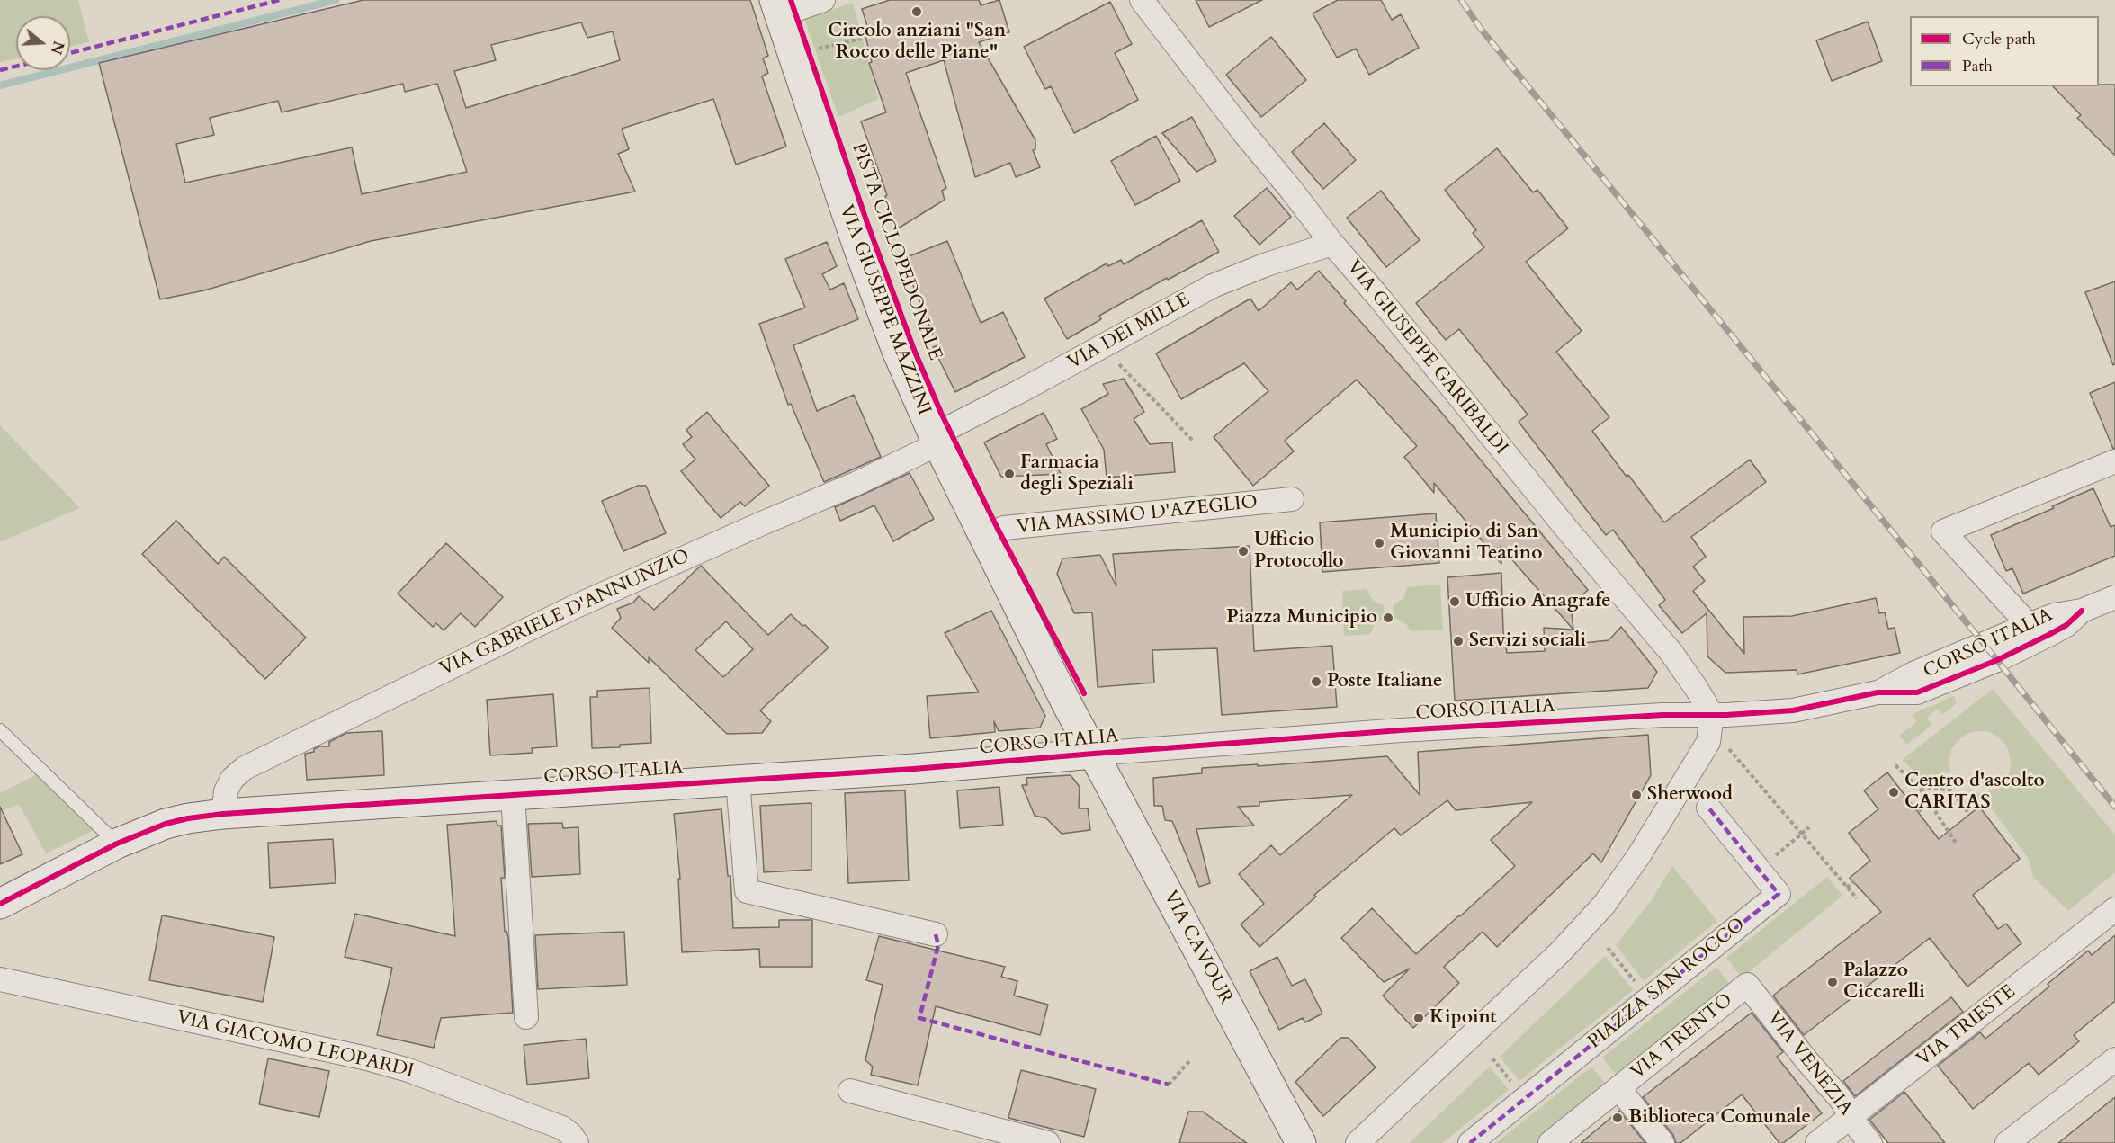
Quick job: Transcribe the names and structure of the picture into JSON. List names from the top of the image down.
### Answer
{
  "streets": {
    "street": [
      "VIA GIUSEPPE MAZZINI",
      "VIA DEI MILLE",
      "VIA GIUSEPPE GARIBALDI",
      "VIA MASSIMO D'AZEGLIO",
      "VIA GABRIELE D'ANNUNZIO",
      "CORSO ITALIA",
      "VIA CAVOUR",
      "PIAZZA SAN ROCCO",
      "VIA TRIESTE",
      "VIA TRENTO",
      "VIA GIACOMO LEOPARDI",
      "VIA VENEZIA"
    ],
    "cycle path": ["PISTA CICLOPEDONALE"]
  },
  "crossings": [
    ["VIA GIUSEPPE MAZZINI", "VIA DEI MILLE"],
    ["VIA GIUSEPPE MAZZINI", "VIA MASSIMO D'AZEGLIO"],
    ["VIA GIUSEPPE MAZZINI", "VIA GABRIELE D'ANNUNZIO"],
    ["VIA GIUSEPPE MAZZINI", "CORSO ITALIA"],
    ["VIA GIUSEPPE MAZZINI", "VIA CAVOUR"],
    ["VIA DEI MILLE", "VIA GIUSEPPE GARIBALDI"],
    ["VIA DEI MILLE", "VIA GABRIELE D'ANNUNZIO"],
    ["VIA GIUSEPPE GARIBALDI", "CORSO ITALIA"],
    ["VIA GABRIELE D'ANNUNZIO", "CORSO ITALIA"],
    ["CORSO ITALIA", "VIA CAVOUR"],
    ["VIA TRIESTE", "VIA VENEZIA"],
    ["VIA TRENTO", "VIA VENEZIA"]
  ],
  "places": [
    "Circolo anziani \"San Rocco delle Piane\"",
    "Farmacia degli Speziali",
    "Municipio di San Giovanni Teatino",
    "Ufficio Protocollo",
    "Ufficio Anagrafe",
    "Piazza Municipio",
    "Servizi sociali",
    "Poste Italiane",
    "Centro d'ascolto CARITAS",
    "Sherwood",
    "Palazzo Ciccarelli",
    "Kipoint",
    "Biblioteca Comunale"
  ],
  "legend": ["Cycle path", "Path"],
  "north": "right"
}
